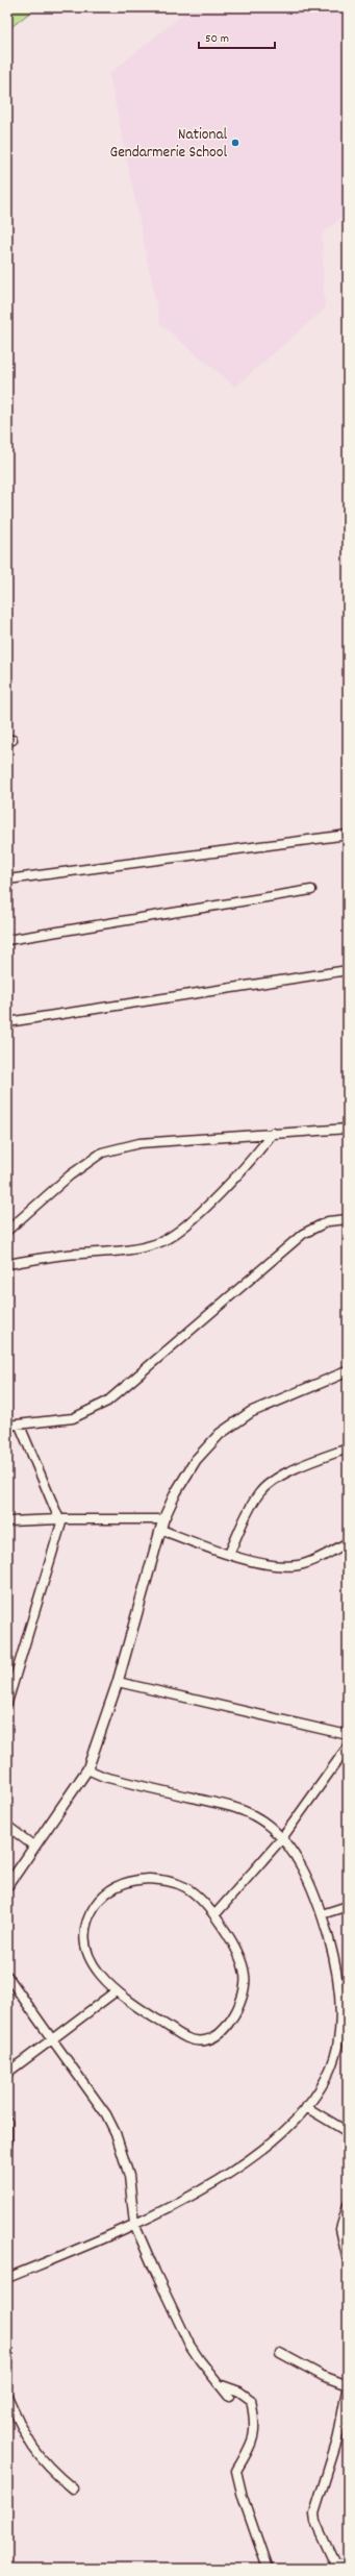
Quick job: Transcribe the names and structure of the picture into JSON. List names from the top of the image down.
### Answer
{
  "places": ["National Gendarmerie School"],
  "scale_bar": "50 m"
}
